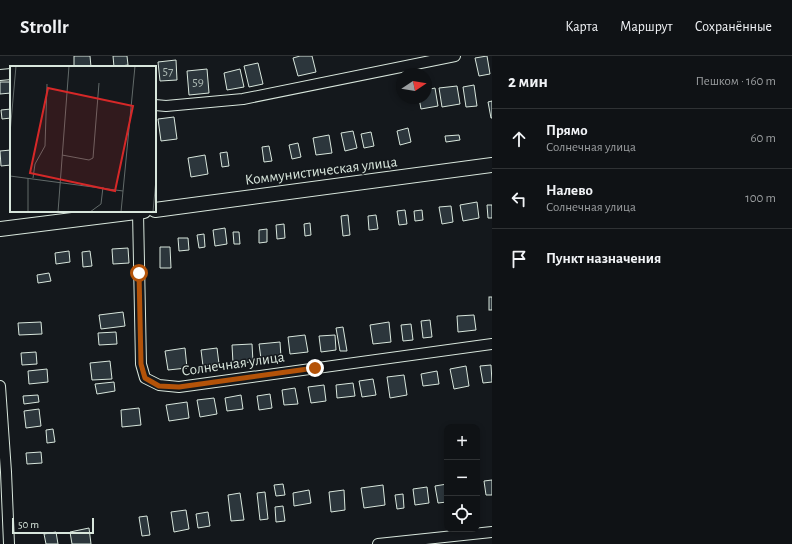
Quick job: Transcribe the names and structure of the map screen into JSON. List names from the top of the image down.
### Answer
{
  "streets": {
    "main road": ["Коммунистическая улица"],
    "street": ["Солнечная улица"]
  },
  "house_numbers": ["57", "59"],
  "scale_bar": "50 m",
  "north": "right",
  "page": {
    "header": "Strollr",
    "nav": ["Карта", "Маршрут", "Сохранённые"],
    "heading": ["2 мин", "Пешком · 160 m"],
    "list": [
      ["Прямо", "Солнечная улица", "60 m"],
      ["Налево", "Солнечная улица", "100 m"],
      "Пункт назначения"
    ],
    "map_buttons": ["+", "−"],
    "scale": "50 m"
  }
}
